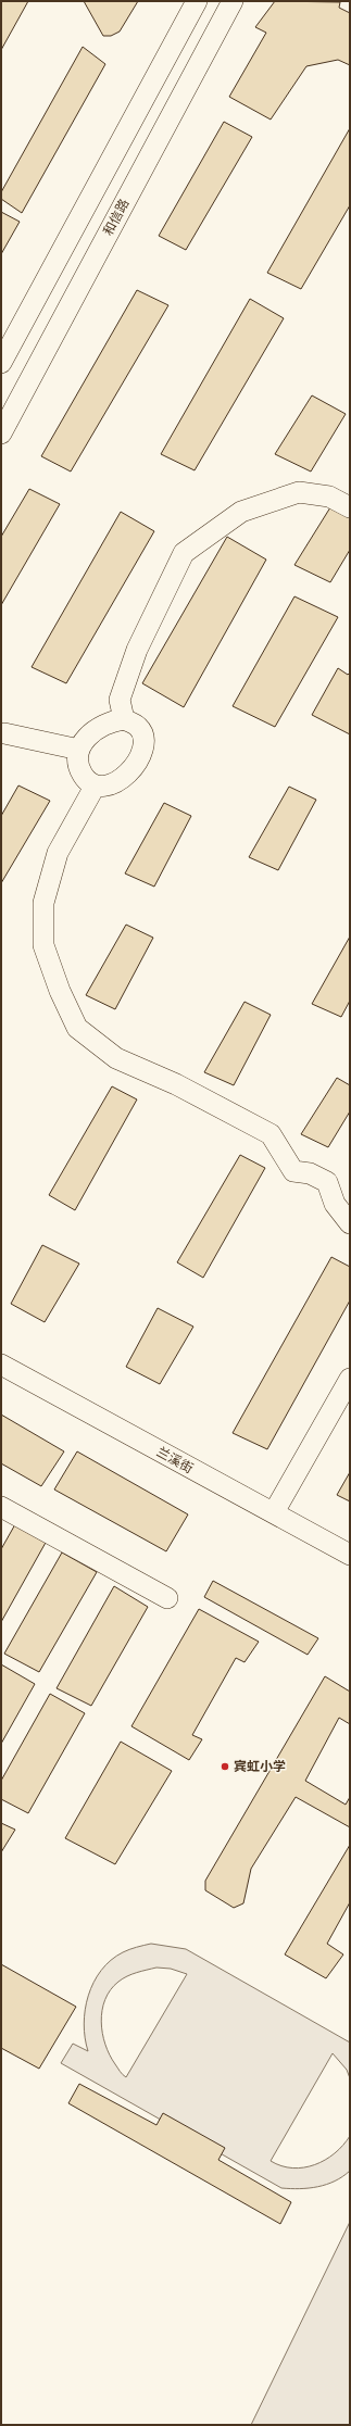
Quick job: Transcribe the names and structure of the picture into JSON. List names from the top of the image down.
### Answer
{
  "streets": {
    "street": ["和信路", "兰溪街"]
  },
  "places": ["宾虹小学"]
}
